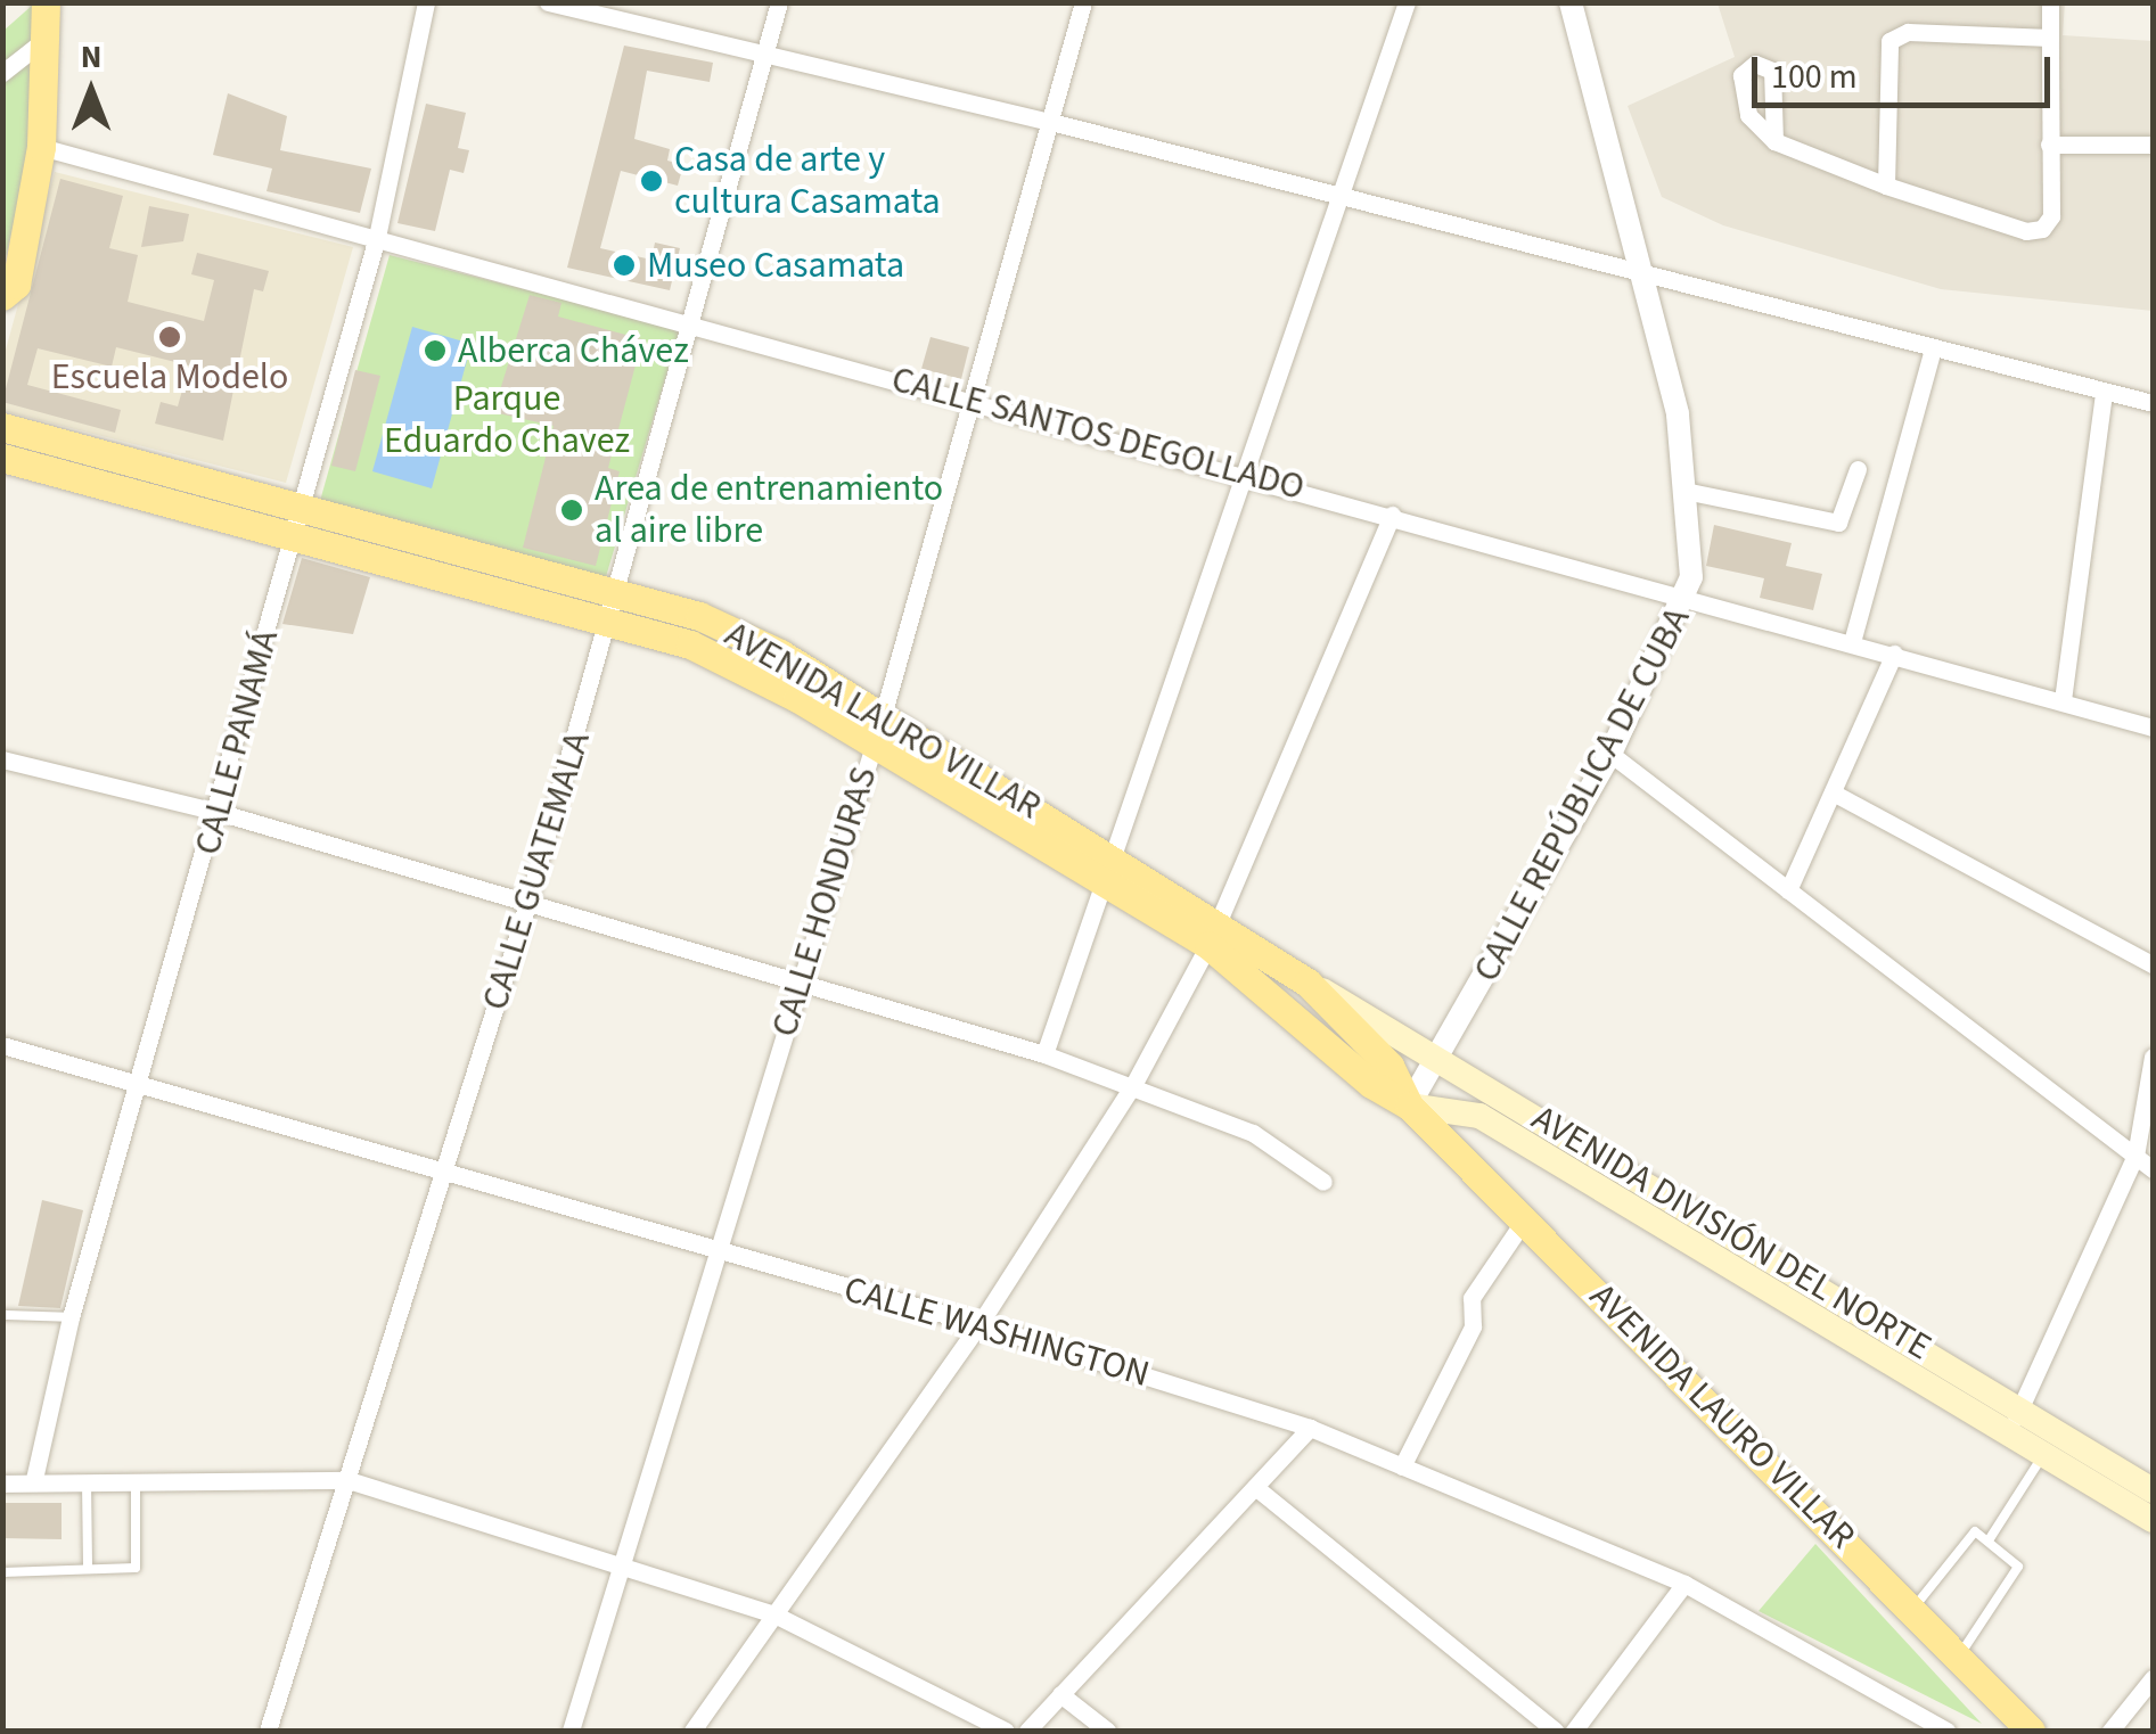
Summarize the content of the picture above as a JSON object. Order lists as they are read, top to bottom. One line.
{"streets":{"main road":["AVENIDA LAURO VILLAR","AVENIDA DIVISIÓN DEL NORTE"],"street":["CALLE SANTOS DEGOLLADO","CALLE PANAMÁ","CALLE REPÚBLICA DE CUBA","CALLE GUATEMALA","CALLE HONDURAS","CALLE WASHINGTON"]},"crossings":[["CALLE SANTOS DEGOLLADO","CALLE PANAMÁ"],["CALLE SANTOS DEGOLLADO","CALLE REPÚBLICA DE CUBA"],["CALLE SANTOS DEGOLLADO","CALLE GUATEMALA"],["CALLE SANTOS DEGOLLADO","CALLE HONDURAS"],["AVENIDA LAURO VILLAR","CALLE PANAMÁ"],["AVENIDA LAURO VILLAR","CALLE REPÚBLICA DE CUBA"],["AVENIDA LAURO VILLAR","CALLE GUATEMALA"],["AVENIDA LAURO VILLAR","CALLE HONDURAS"],["AVENIDA LAURO VILLAR","AVENIDA DIVISIÓN DEL NORTE"],["CALLE PANAMÁ","CALLE WASHINGTON"],["CALLE REPÚBLICA DE CUBA","AVENIDA DIVISIÓN DEL NORTE"],["CALLE GUATEMALA","CALLE WASHINGTON"],["CALLE HONDURAS","CALLE WASHINGTON"]],"parks":["Parque Eduardo Chavez"],"places":["Casa de arte y cultura Casamata","Museo Casamata","Escuela Modelo","Alberca Chávez","Area de entrenamiento al aire libre"],"scale_bar":"100 m","north":"top"}
